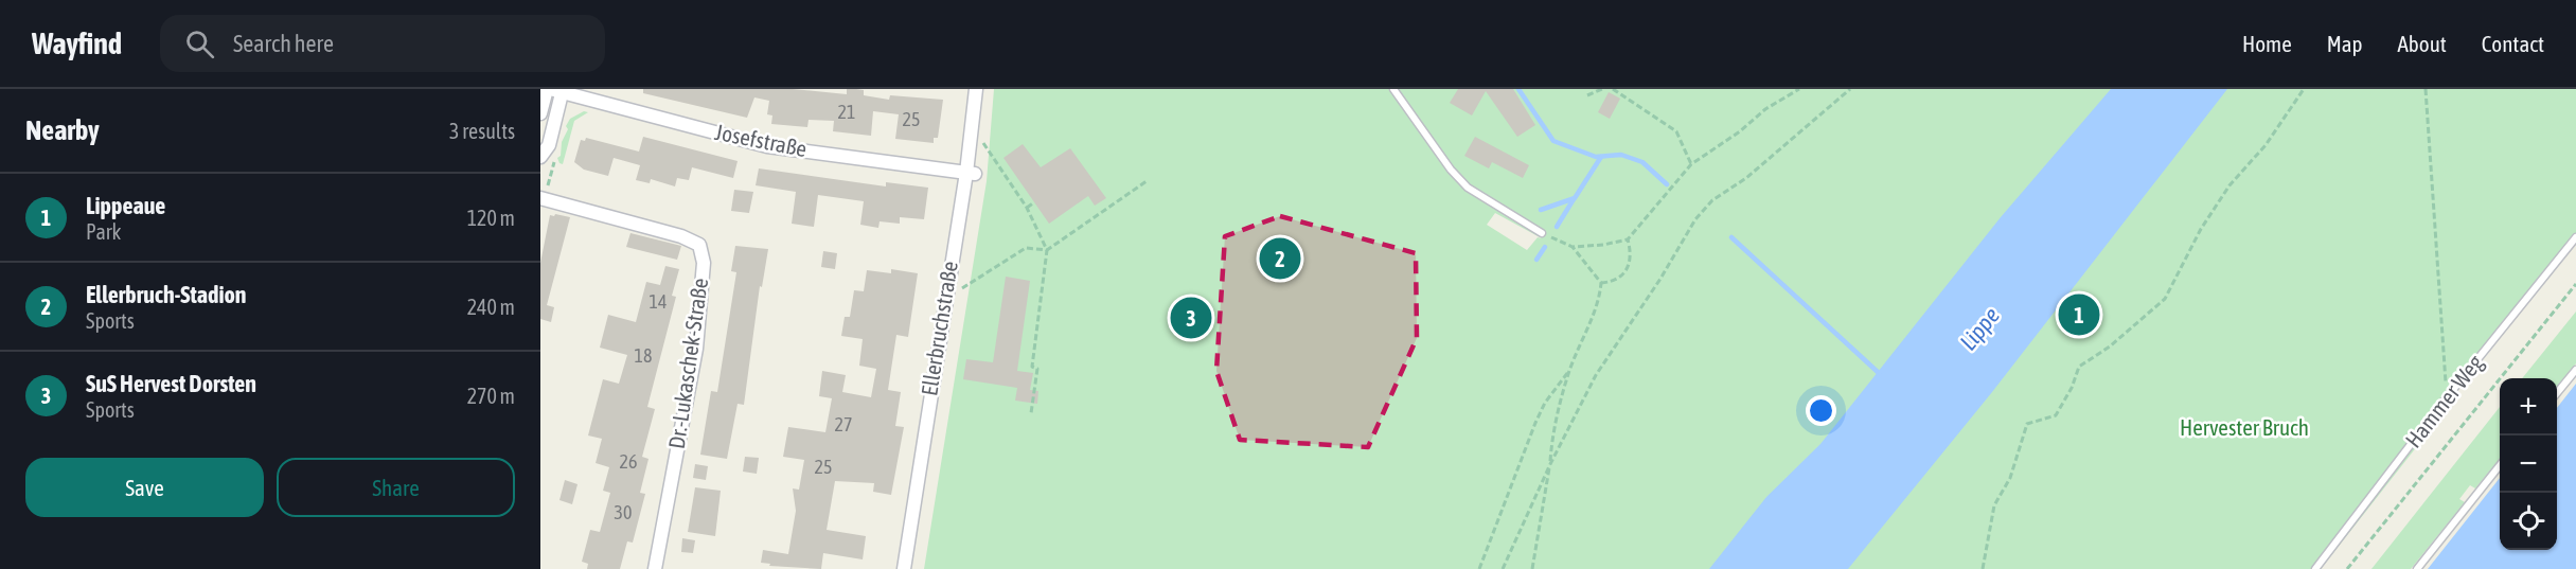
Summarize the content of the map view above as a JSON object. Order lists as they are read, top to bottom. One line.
{"streets":{"street":["Josefstraße","Ellerbruchstraße","Dr.-Lukaschek-Straße"],"lane":["Hammer Weg"]},"crossings":[["Josefstraße","Ellerbruchstraße"]],"water":["Lippe"],"parks":["Hervester Bruch"],"house_numbers":["21","25","14","18","27","26","25","30"],"page":{"header":"Wayfind","search":"Search here","nav":["Home","Map","About","Contact"],"heading":["Nearby","3 results"],"list":[{"mark":"1","name":"Lippeaue","note":"Park","value":"120 m"},{"mark":"2","name":"Ellerbruch-Stadion","note":"Sports","value":"240 m"},{"mark":"3","name":"SuS Hervest Dorsten","note":"Sports","value":"270 m"}],"pins":["2","1","3"],"map_buttons":["+","−"],"buttons":["Save","Share"]}}
